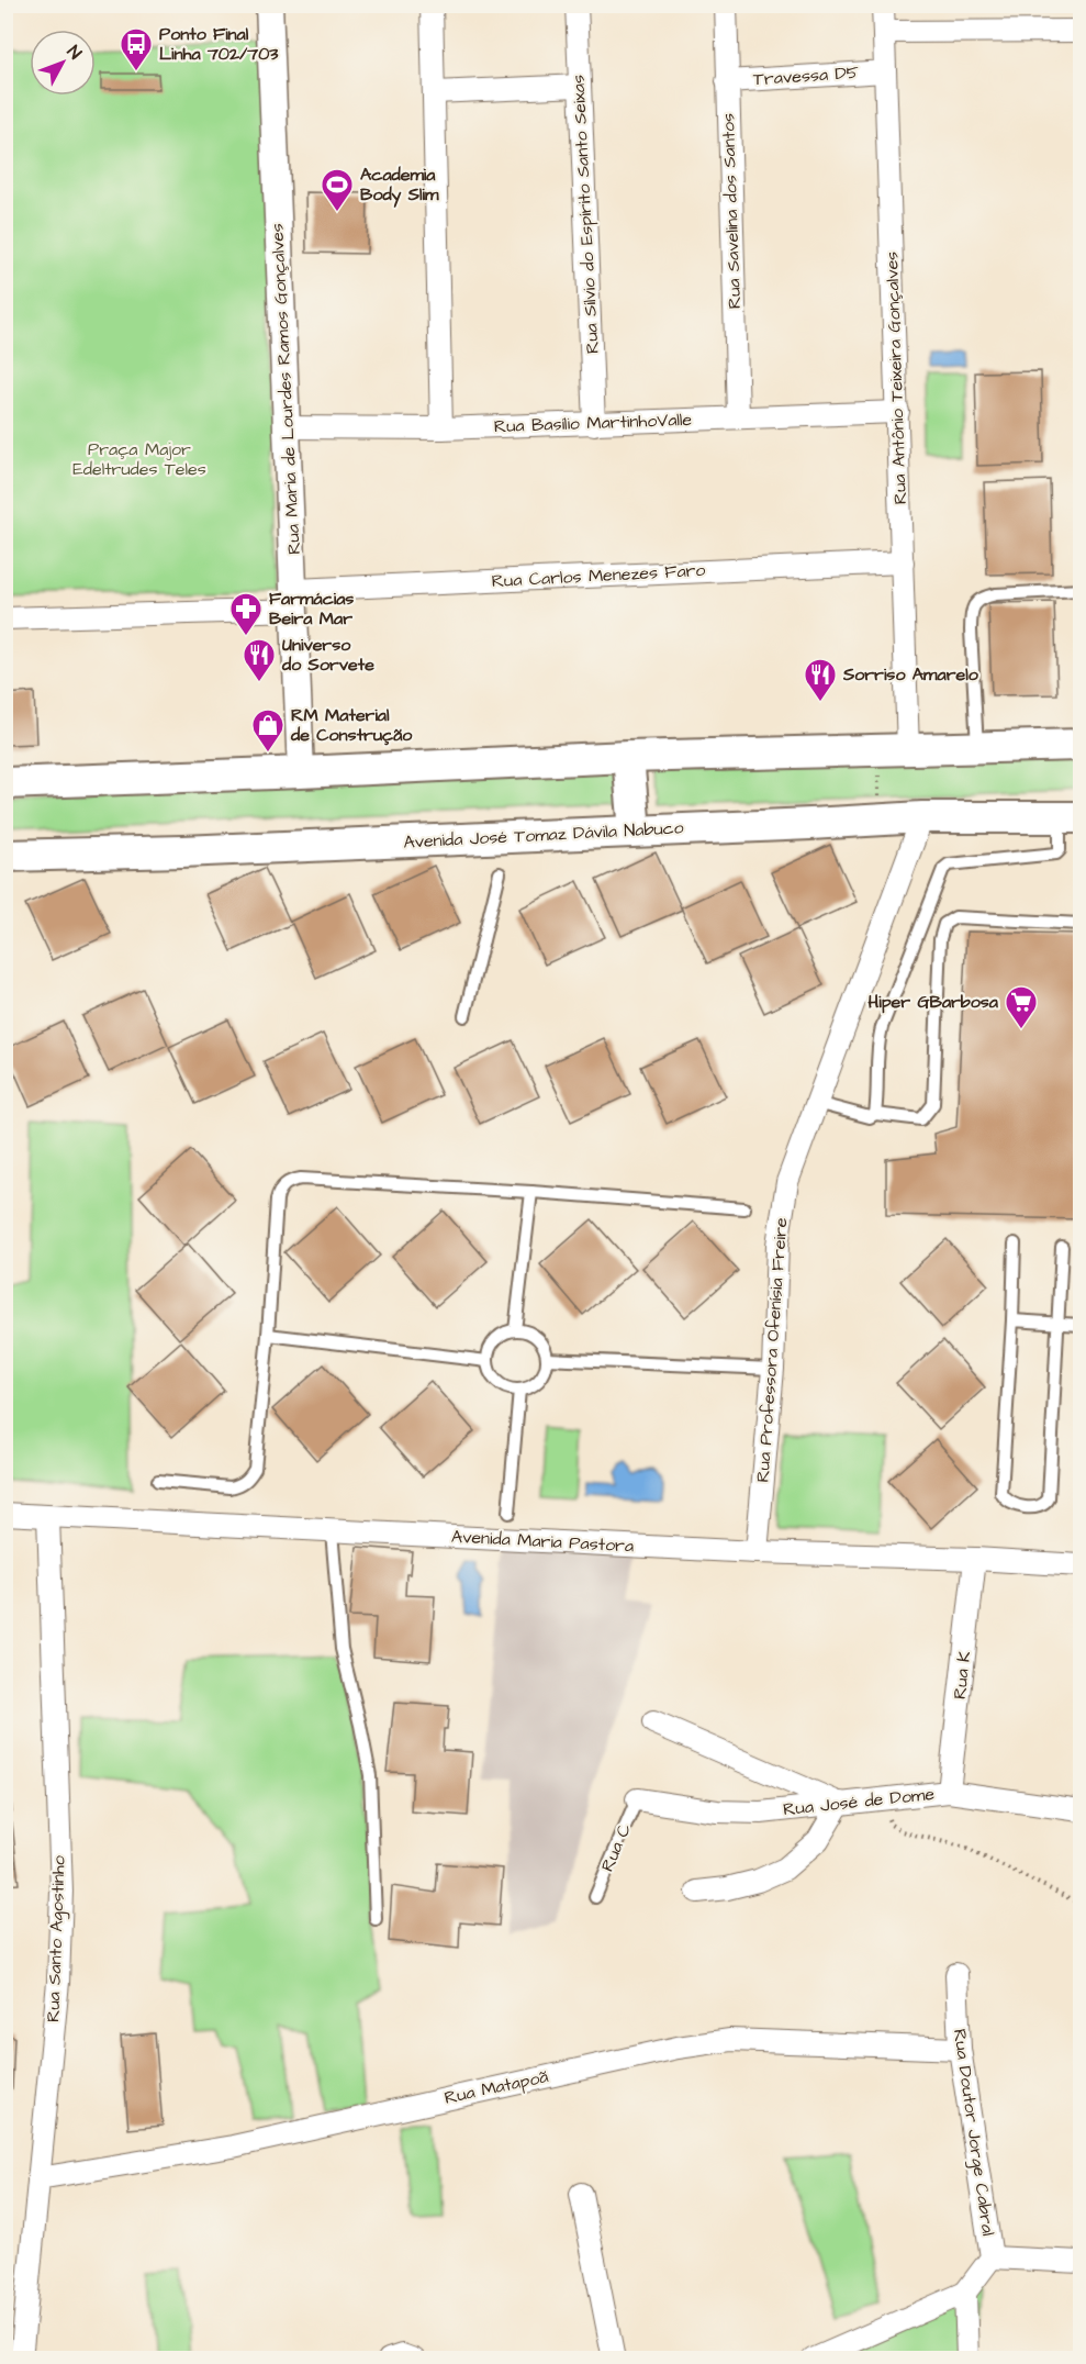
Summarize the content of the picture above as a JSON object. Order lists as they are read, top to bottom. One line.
{"streets":{"main road":["Avenida José Tomaz Dávila Nabuco"],"street":["Travessa D5","Rua Savelina dos Santos","Rua Sílvio do Espírito Santo Seixas","Rua Antônio Teixeira Gonçalves","Rua Maria de Lourdes Ramos Gonçalves","Rua Basílio MartinhoValle","Rua Carlos Menezes Faro","Rua Professora Ofenísia Freire","Avenida Maria Pastora","Rua K","Rua José de Dome","Rua Santo Agostinho","Rua Matapoã","Rua Doutor Jorge Cabral"],"lane":["Rua C"]},"crossings":[["Travessa D5","Rua Savelina dos Santos"],["Travessa D5","Rua Antônio Teixeira Gonçalves"],["Rua Savelina dos Santos","Rua Basílio MartinhoValle"],["Rua Sílvio do Espírito Santo Seixas","Rua Basílio MartinhoValle"],["Rua Antônio Teixeira Gonçalves","Rua Basílio MartinhoValle"],["Rua Antônio Teixeira Gonçalves","Rua Carlos Menezes Faro"],["Rua Maria de Lourdes Ramos Gonçalves","Rua Basílio MartinhoValle"],["Rua Maria de Lourdes Ramos Gonçalves","Rua Carlos Menezes Faro"],["Avenida José Tomaz Dávila Nabuco","Rua Professora Ofenísia Freire"],["Rua Professora Ofenísia Freire","Avenida Maria Pastora"],["Avenida Maria Pastora","Rua K"],["Avenida Maria Pastora","Rua Santo Agostinho"],["Rua K","Rua José de Dome"],["Rua José de Dome","Rua C"],["Rua Santo Agostinho","Rua Matapoã"],["Rua Matapoã","Rua Doutor Jorge Cabral"]],"parks":["Praça Major Edeltrudes Teles"],"places":{"bus stop":["Ponto Final Linha 702/703"],"sports":["Academia Body Slim"],"pharmacy":["Farmácias Beira Mar"],"restaurant":["Universo do Sorvete","Sorriso Amarelo"],"shop":["RM Material de Construção"],"supermarket":["Hiper GBarbosa"]},"north":"top right"}
